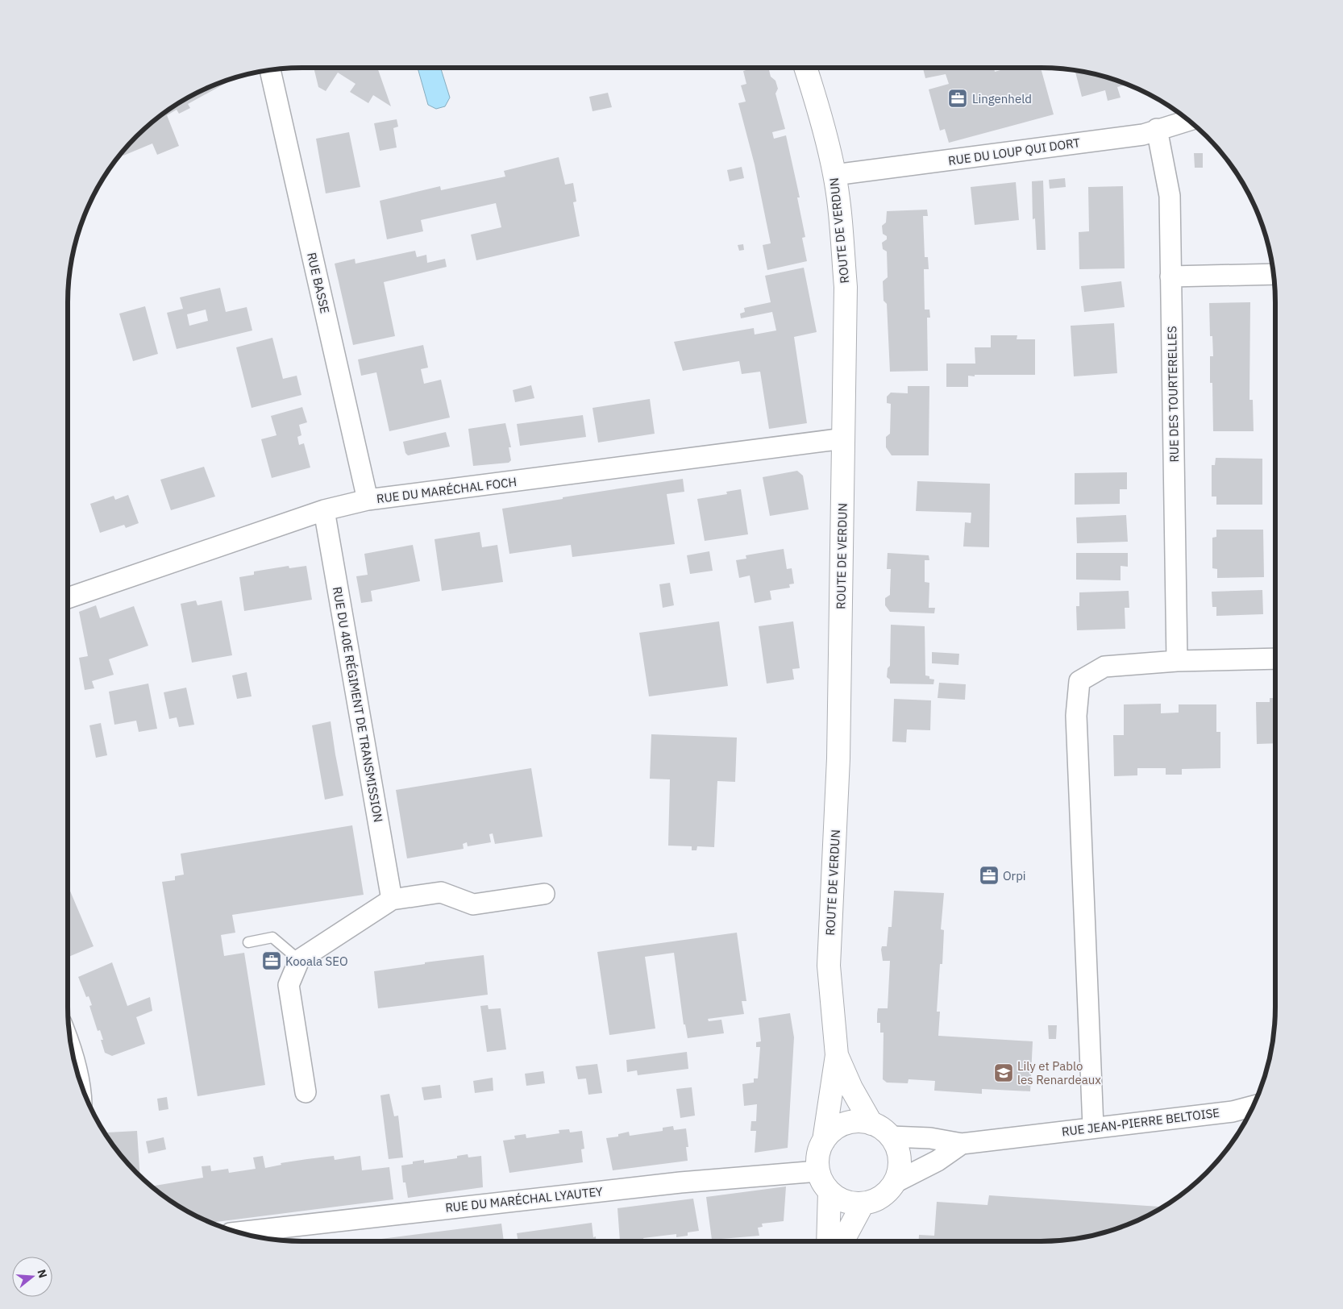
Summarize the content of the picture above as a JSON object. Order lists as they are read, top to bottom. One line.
{"streets":{"main road":["ROUTE DE VERDUN"],"street":["RUE DU LOUP QUI DORT","RUE BASSE","RUE DES TOURTERELLES","RUE DU MARÉCHAL FOCH","RUE DU 40E RÉGIMENT DE TRANSMISSION","RUE JEAN-PIERRE BELTOISE","RUE DU MARÉCHAL LYAUTEY"]},"crossings":[["RUE DU LOUP QUI DORT","ROUTE DE VERDUN"],["RUE DU LOUP QUI DORT","RUE DES TOURTERELLES"],["ROUTE DE VERDUN","RUE DU MARÉCHAL FOCH"],["ROUTE DE VERDUN","RUE DU MARÉCHAL LYAUTEY"],["RUE BASSE","RUE DU MARÉCHAL FOCH"],["RUE DU MARÉCHAL FOCH","RUE DU 40E RÉGIMENT DE TRANSMISSION"]],"places":{"office":["Lingenheld","Orpi","Kooala SEO"],"school or university":["Lily et Pablo les Renardeaux"]},"north":"right"}
